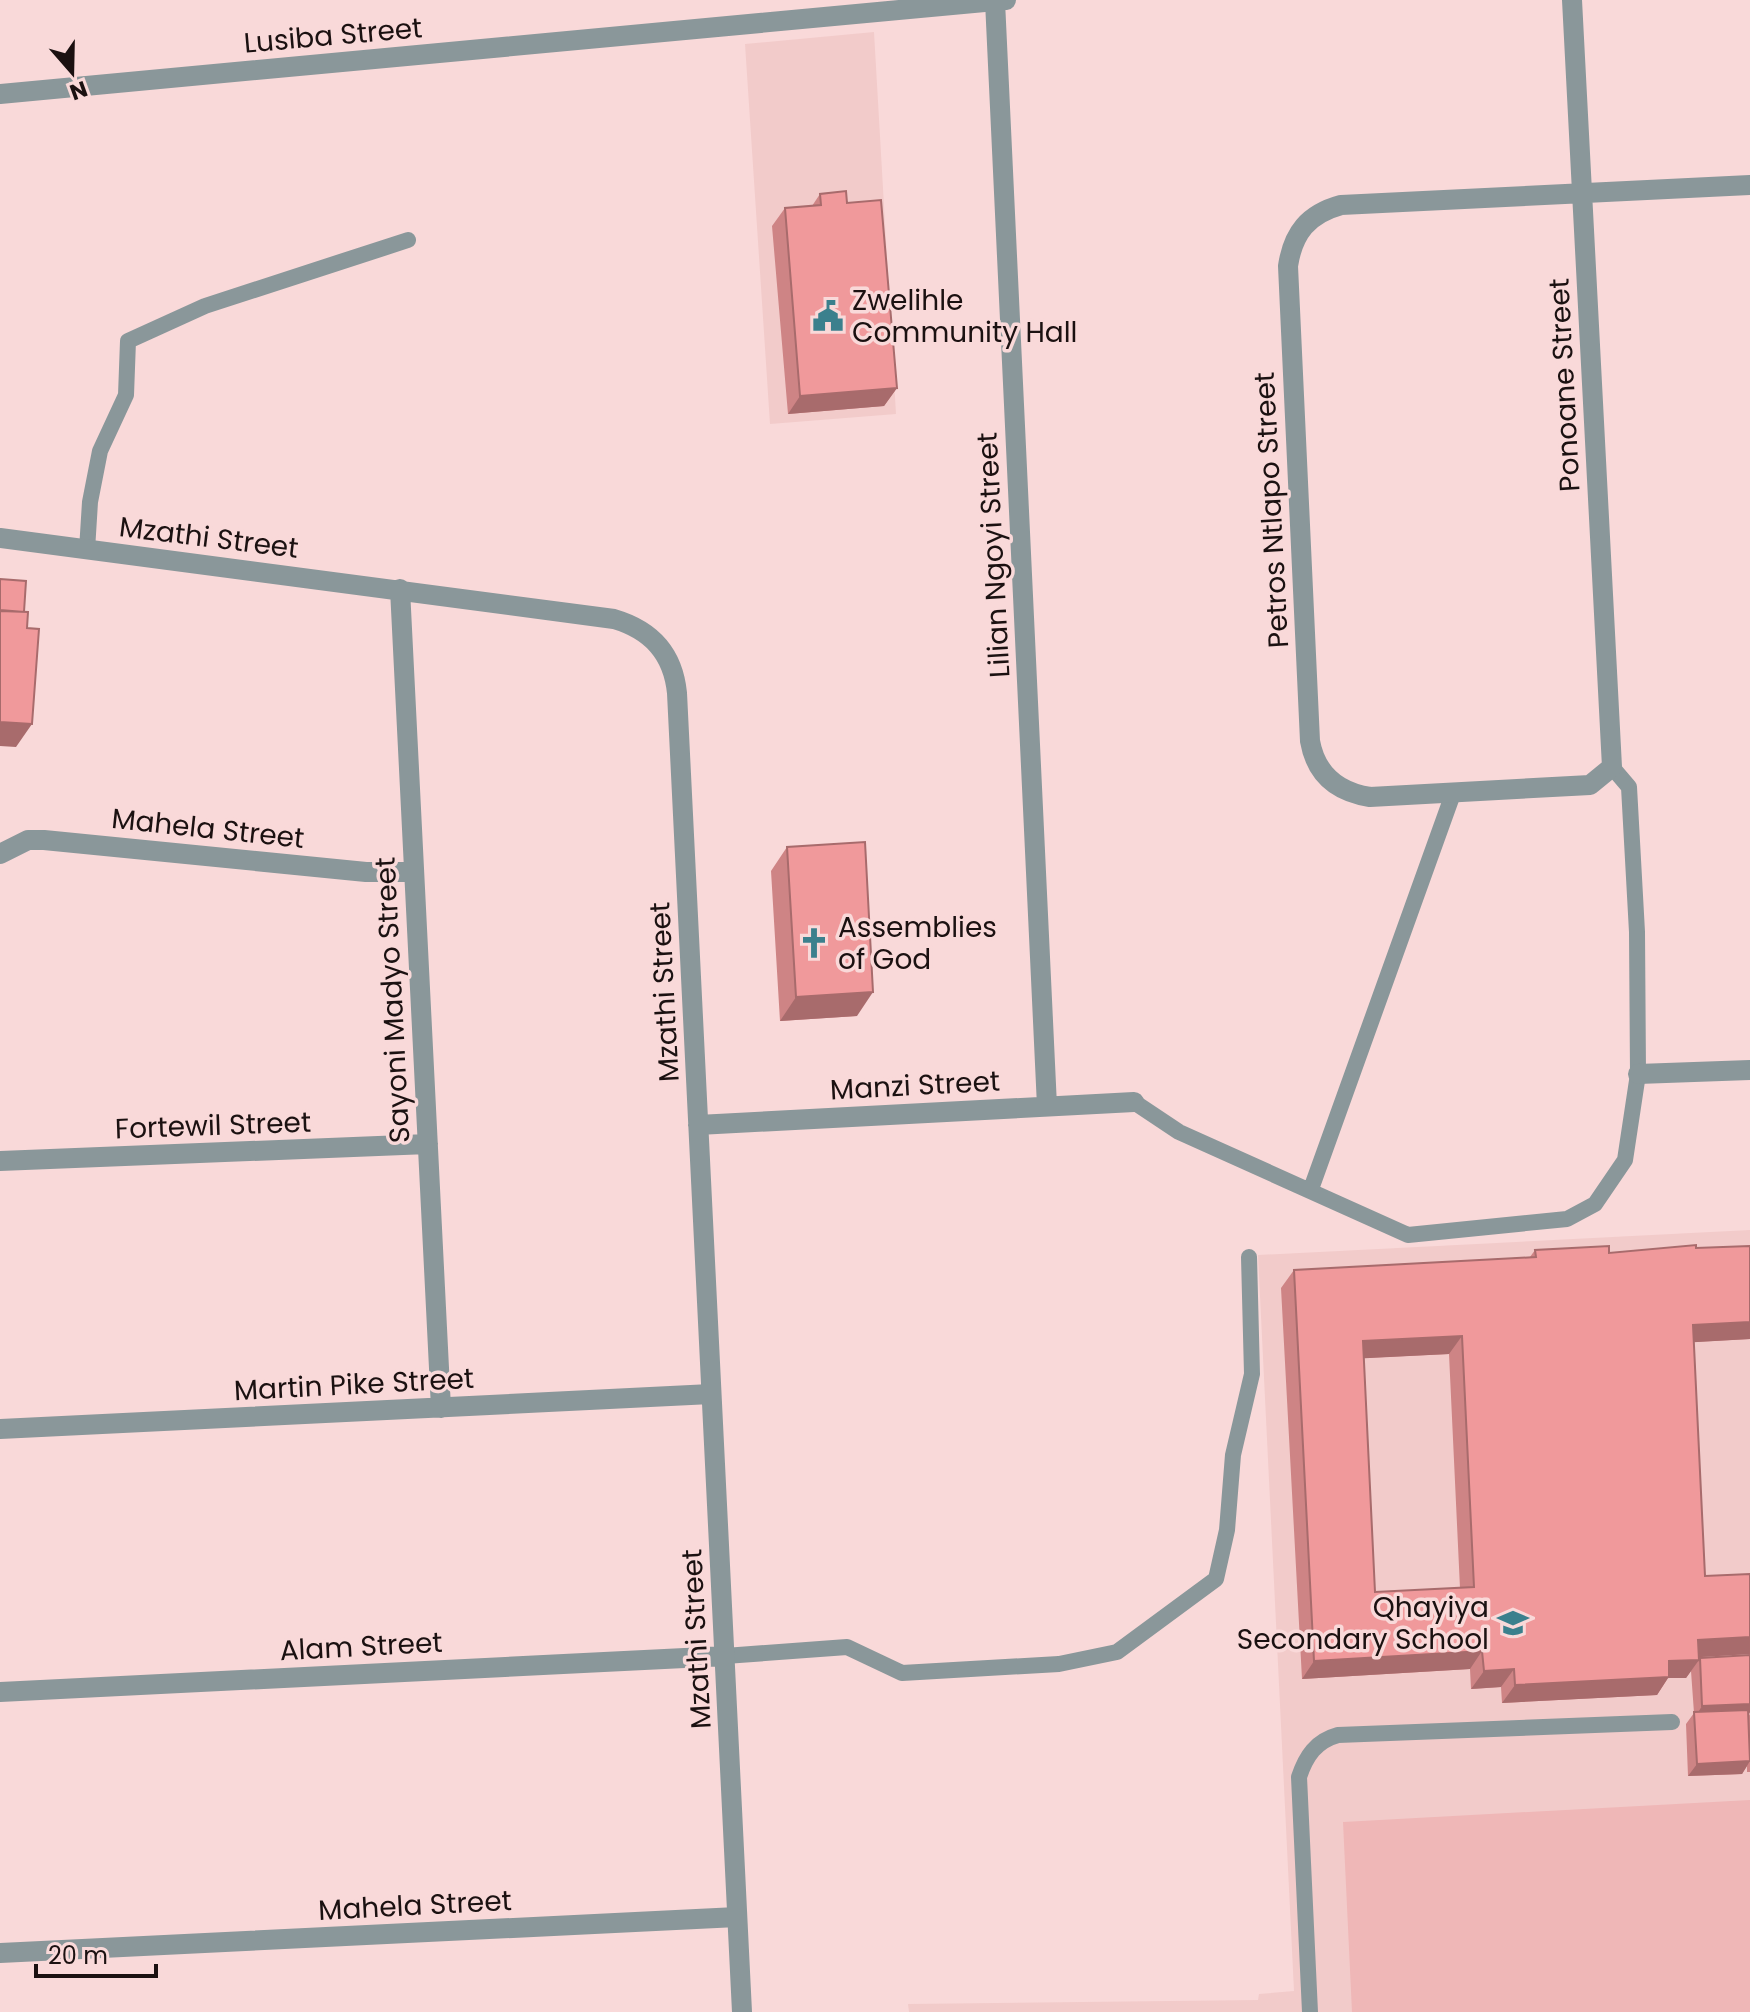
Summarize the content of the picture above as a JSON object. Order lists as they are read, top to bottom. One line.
{"streets":{"street":["Lusiba Street","Ponoane Street","Petros Ntlapo Street","Mzathi Street","Lilian Ngoyi Street","Mahela Street","Sayoni Madyo Street","Manzi Street","Fortewil Street","Martin Pike Street","Alam Street"]},"crossings":[["Lusiba Street","Lilian Ngoyi Street"],["Ponoane Street","Petros Ntlapo Street"],["Mzathi Street","Mahela Street"],["Mzathi Street","Sayoni Madyo Street"],["Mzathi Street","Manzi Street"],["Mzathi Street","Martin Pike Street"],["Mzathi Street","Alam Street"],["Lilian Ngoyi Street","Manzi Street"],["Mahela Street","Sayoni Madyo Street"],["Sayoni Madyo Street","Fortewil Street"],["Sayoni Madyo Street","Martin Pike Street"]],"places":{"public building":["Zwelihle Community Hall"],"church":["Assemblies of God"],"school or university":["Qhayiya Secondary School"]},"scale_bar":"20 m","north":"bottom"}
